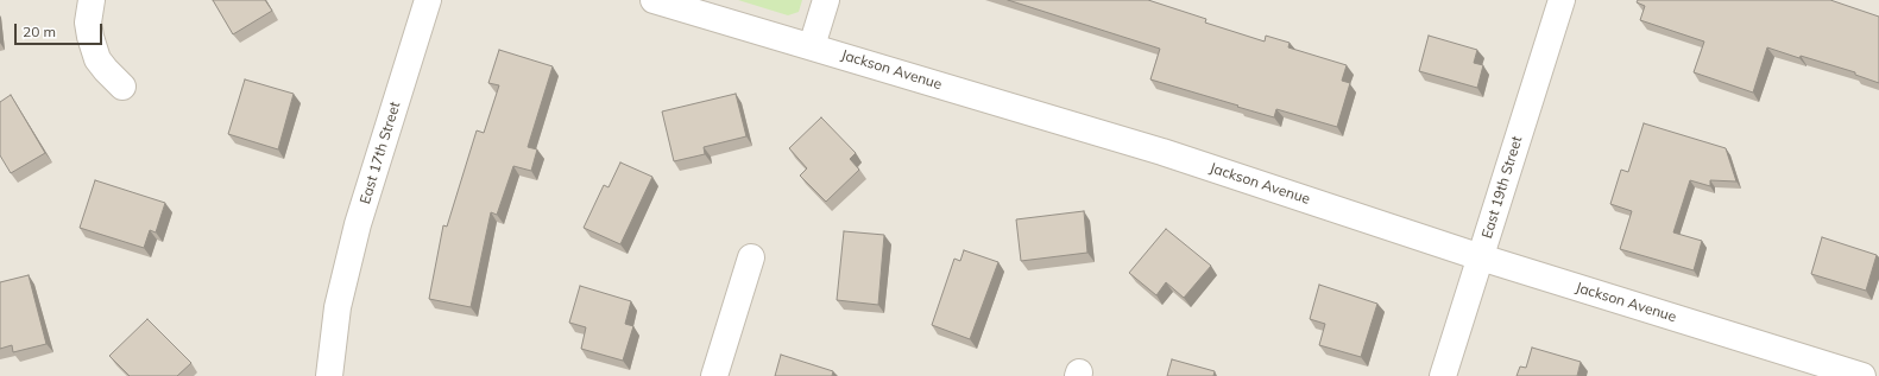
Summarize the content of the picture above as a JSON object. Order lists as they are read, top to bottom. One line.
{"streets":{"street":["Jackson Avenue","East 17th Street","East 19th Street"]},"crossings":[["Jackson Avenue","East 19th Street"]],"scale_bar":"20 m"}
